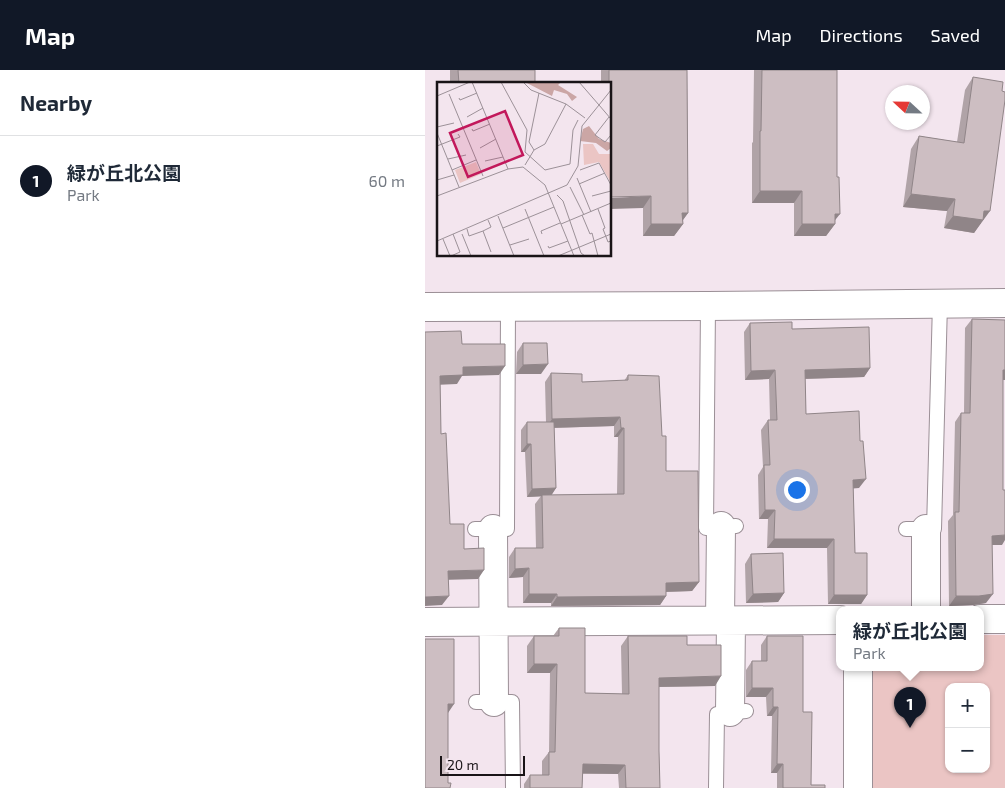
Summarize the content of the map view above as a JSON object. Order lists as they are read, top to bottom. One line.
{"scale_bar":"20 m","north":"left","page":{"header":"Map","nav":["Map","Directions","Saved"],"heading":"Nearby","list":[{"mark":"1","name":"緑が丘北公園","note":"Park","value":"60 m"}],"popup":["緑が丘北公園","Park"],"map_buttons":["+","−"],"pins":"1","scale":"20 m"}}
